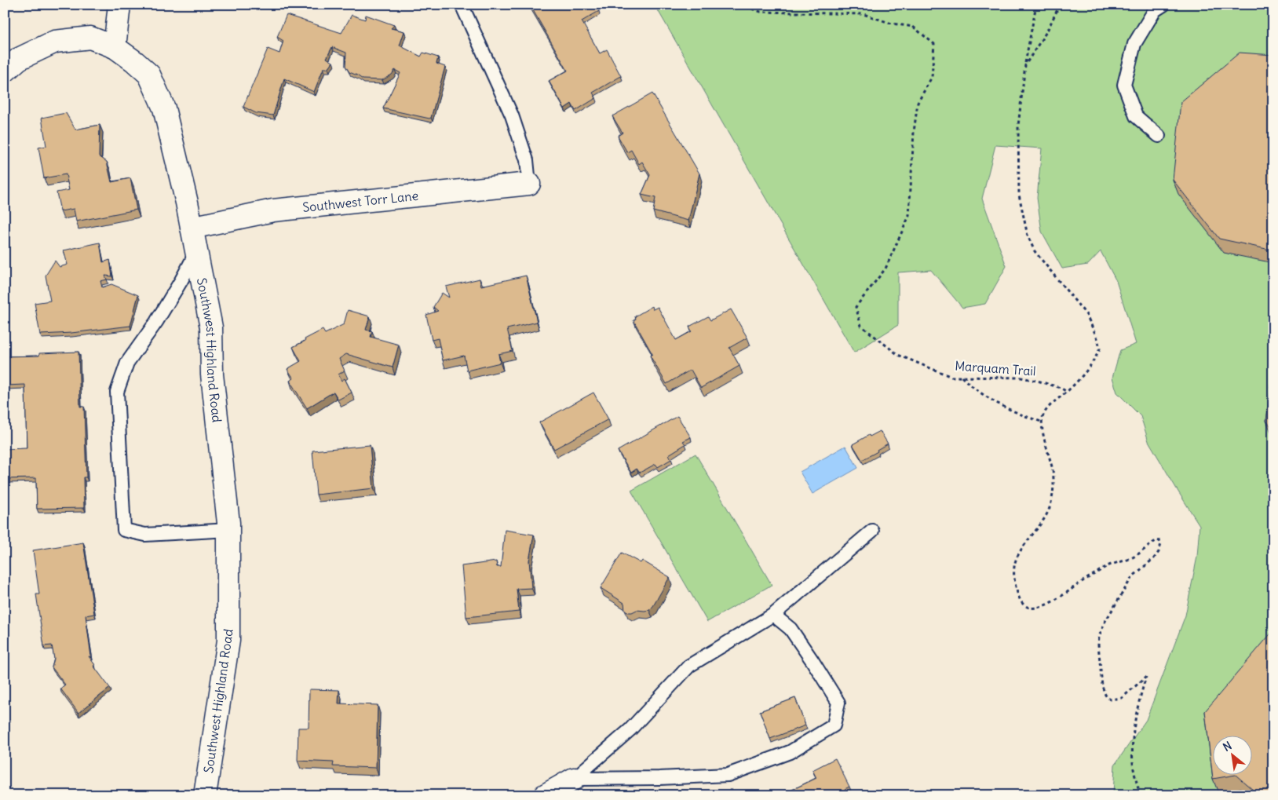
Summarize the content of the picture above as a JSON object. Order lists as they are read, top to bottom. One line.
{"streets":{"street":["Southwest Torr Lane","Southwest Highland Road"],"path":["Marquam Trail"]},"crossings":[["Southwest Torr Lane","Southwest Highland Road"]],"north":"top left"}
